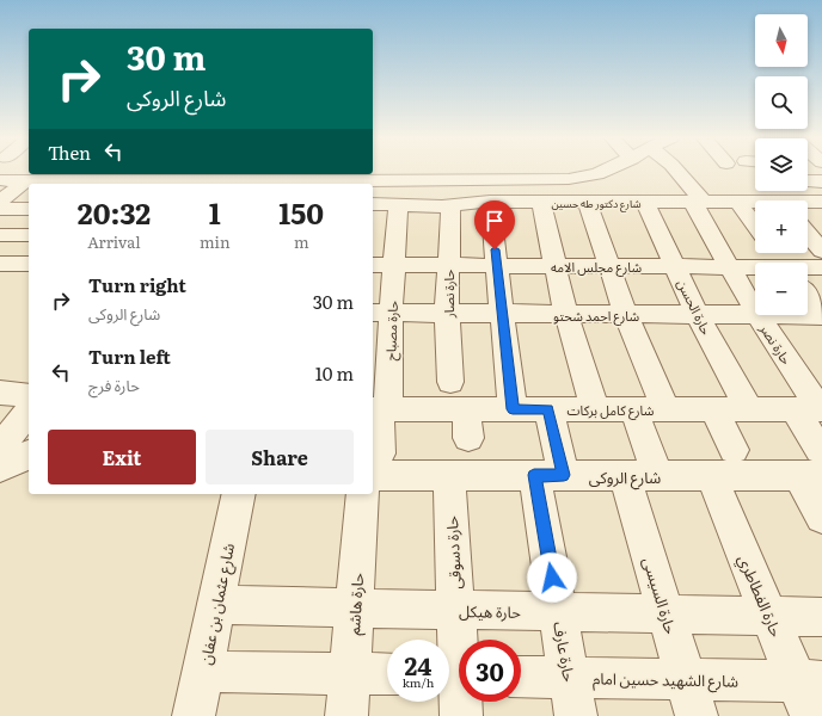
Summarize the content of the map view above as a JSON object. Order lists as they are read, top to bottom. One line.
{"streets":{"street":["شارع دكتور طه حسين","شارع مجلس الامه","حارة نصار","حارة الحسن","شارع احمد شحتو","حارة مصباح","حارة نصر","شارع كامل بركات","شارع الروكى","حارة دسوقى","حارة السيسى","حارة الفطاطري","شارع عثمان بن عفان","حارة هاشم","حارة هيكل","حارة عارف","شارع الشهيد حسين امام"]},"crossings":[["شارع دكتور طه حسين","حارة نصار"],["شارع دكتور طه حسين","حارة الحسن"],["شارع دكتور طه حسين","حارة مصباح"],["شارع دكتور طه حسين","حارة نصر"],["شارع مجلس الامه","حارة نصار"],["شارع مجلس الامه","حارة الحسن"],["شارع مجلس الامه","حارة مصباح"],["شارع مجلس الامه","حارة نصر"],["حارة نصار","شارع احمد شحتو"],["حارة الحسن","شارع احمد شحتو"],["حارة الحسن","شارع كامل بركات"],["شارع احمد شحتو","حارة مصباح"],["حارة مصباح","شارع كامل بركات"],["حارة مصباح","شارع الروكى"],["حارة نصر","شارع كامل بركات"],["حارة نصر","شارع الروكى"],["شارع كامل بركات","حارة السيسى"],["شارع كامل بركات","حارة عارف"],["شارع الروكى","حارة دسوقى"],["شارع الروكى","حارة السيسى"],["شارع الروكى","حارة الفطاطري"],["شارع الروكى","حارة عارف"],["حارة دسوقى","حارة هيكل"],["حارة السيسى","حارة هيكل"],["حارة السيسى","شارع الشهيد حسين امام"],["حارة الفطاطري","حارة هيكل"],["حارة الفطاطري","شارع الشهيد حسين امام"],["شارع عثمان بن عفان","حارة هيكل"],["حارة هاشم","حارة هيكل"],["حارة هيكل","حارة عارف"],["حارة عارف","شارع الشهيد حسين امام"]],"north":"bottom","page":{"map_buttons":["+","−"],"turn":["30 m","شارع الروكى"],"then":"Then","eta":["20:32","Arrival","1","min","150","m"],"list":[{"name":"Turn right","note":"شارع الروكى","value":"30 m"},{"name":"Turn left","note":"حارة فرج","value":"10 m"}],"buttons":["Exit","Share"],"speed":"24 km/h","limit":"30"}}
